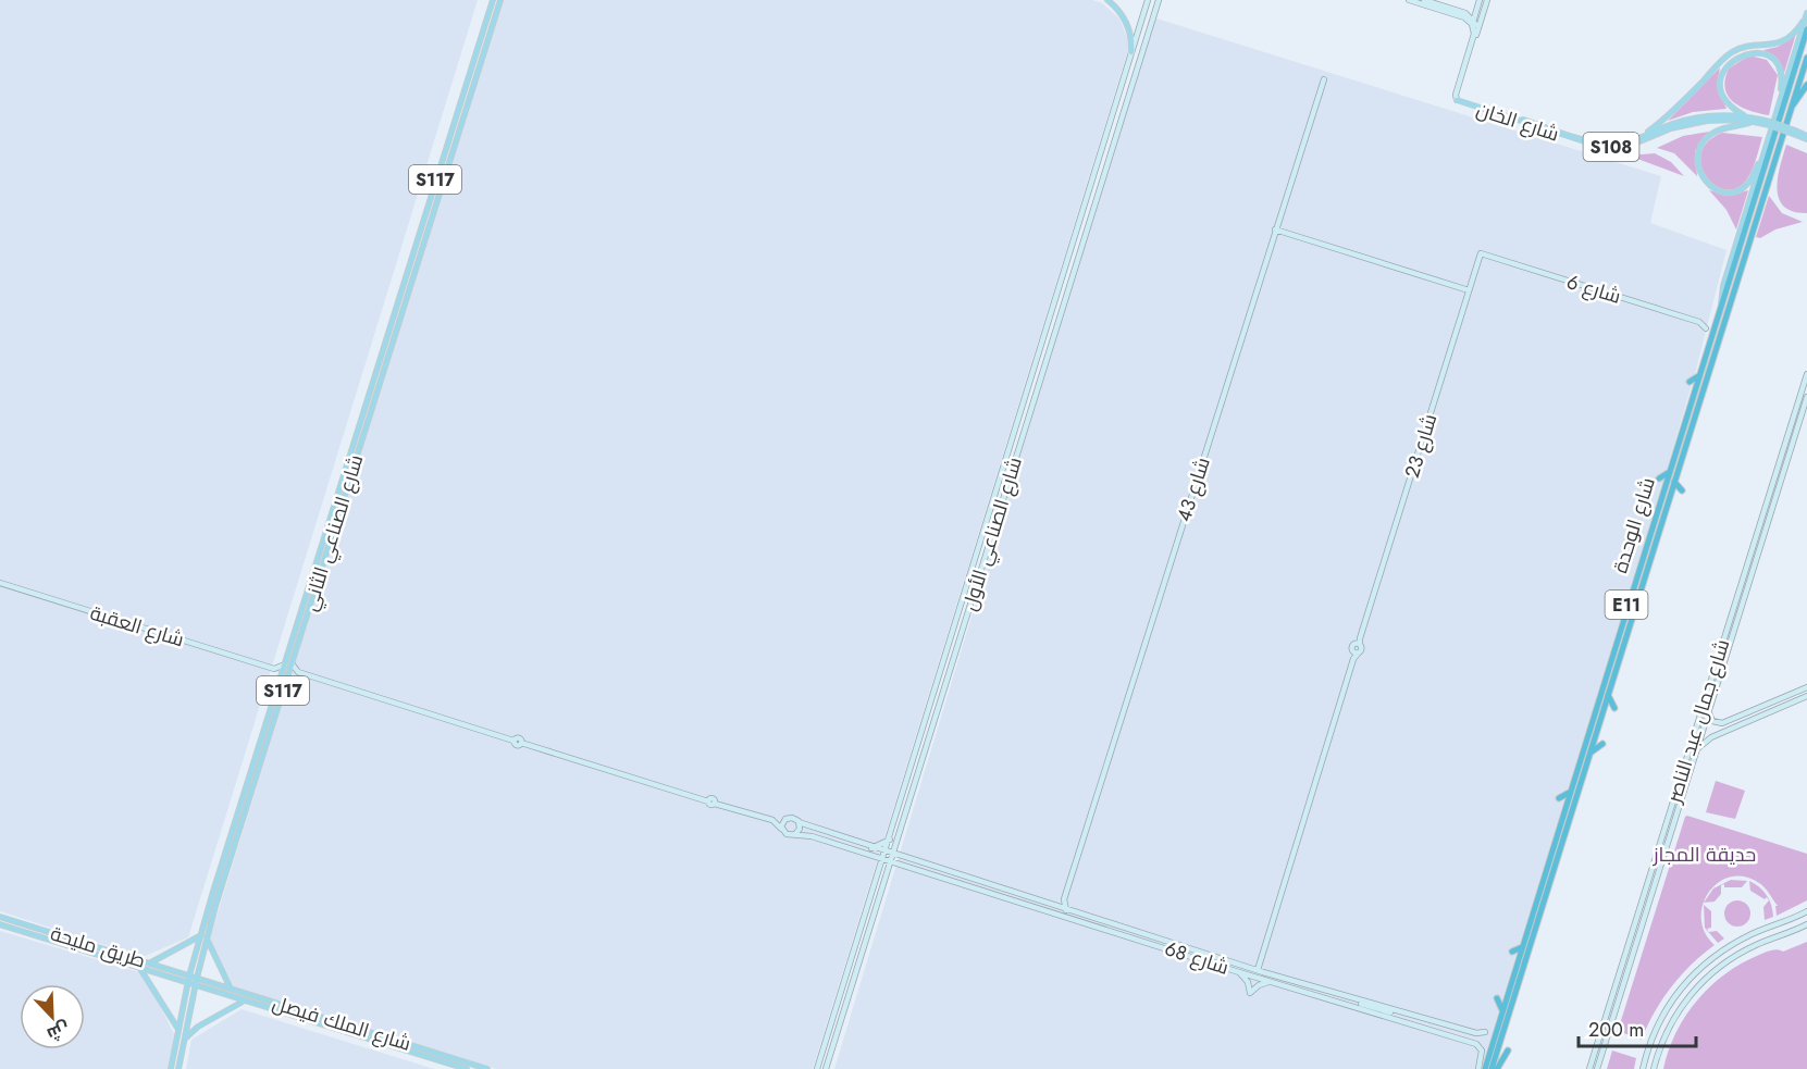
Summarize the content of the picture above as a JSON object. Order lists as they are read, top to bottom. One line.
{"streets":{"highway":["شارع الوحدة","E11"],"main road":["شارع الخان","S108","S117","شارع الصناعي الثاني","طريق مليحة","شارع الملك فيصل"],"street":["شارع 6","شارع 23","شارع 43","شارع الصناعي الأول","شارع العقبة","شارع جمال عبد الناصر","شارع 68"]},"crossings":[["شارع 6","شارع 23"],["شارع 43","شارع 68"],["شارع الوحدة","E11"],["شارع الصناعي الثاني","طريق مليحة"],["شارع الصناعي الثاني","شارع الملك فيصل"],["شارع الصناعي الأول","شارع 68"],["طريق مليحة","شارع الملك فيصل"]],"parks":["حديقة المجاز"],"scale_bar":"200 m","north":"bottom right"}
